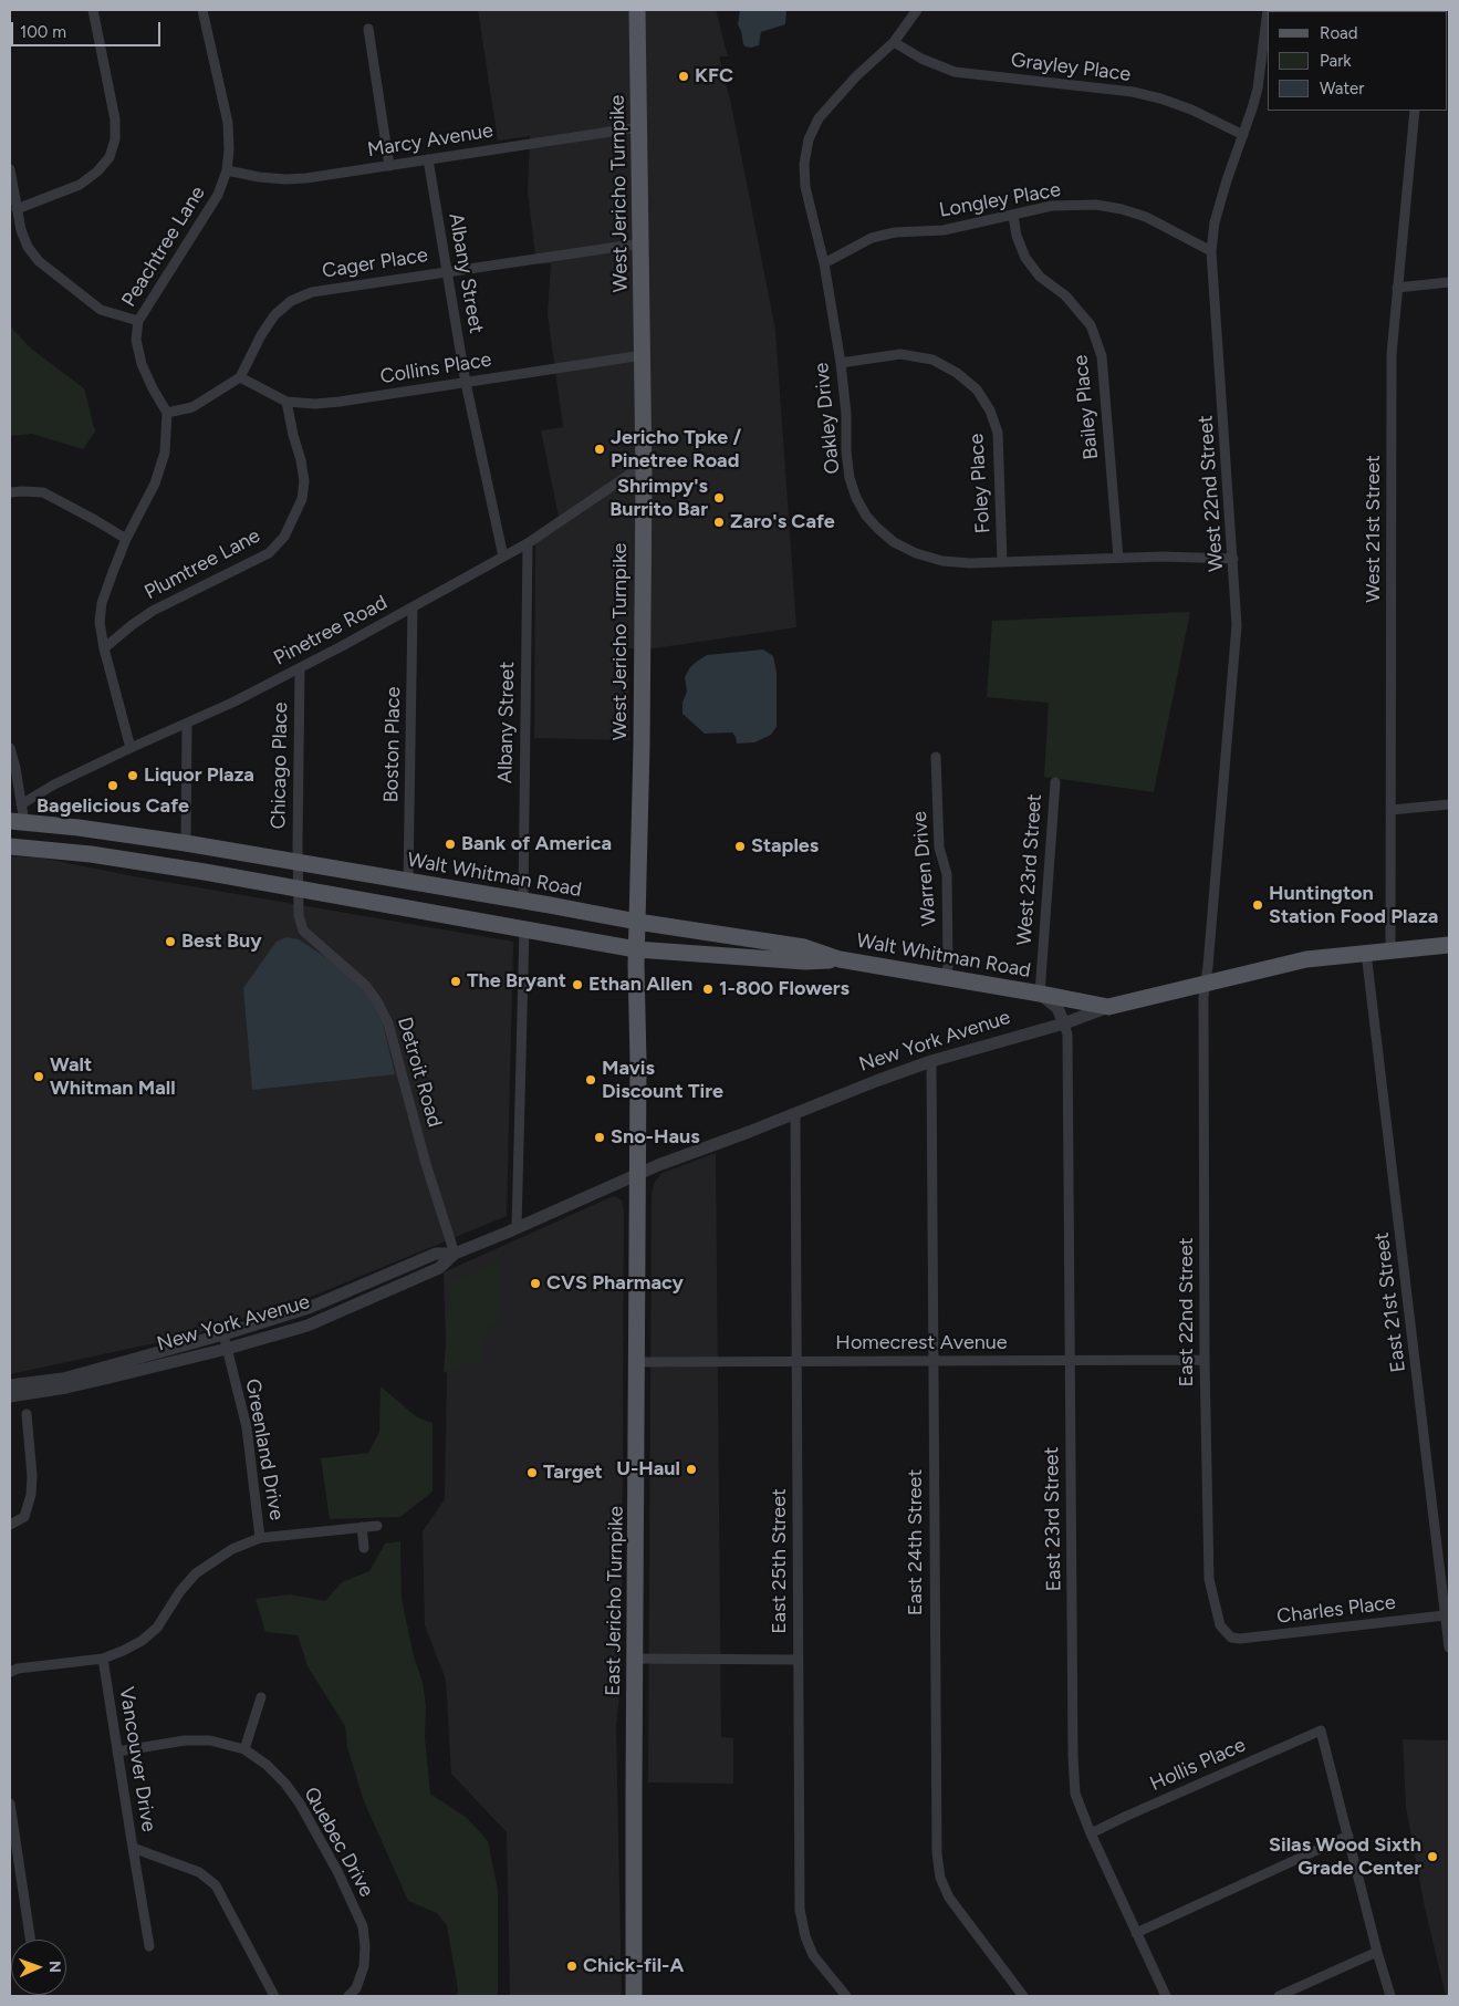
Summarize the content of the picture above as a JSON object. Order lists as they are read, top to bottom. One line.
{"streets":{"main road":["West Jericho Turnpike","Walt Whitman Road","New York Avenue","East Jericho Turnpike"],"street":["Grayley Place","Marcy Avenue","Longley Place","Peachtree Lane","Cager Place","Albany Street","Collins Place","Bailey Place","Oakley Drive","Foley Place","West 22nd Street","West 21st Street","Plumtree Lane","Pinetree Road","Boston Place","Chicago Place","Warren Drive","West 23rd Street","Detroit Road","East 21st Street","East 22nd Street","Homecrest Avenue","Greenland Drive","East 23rd Street","East 24th Street","East 25th Street","Charles Place","Vancouver Drive","Hollis Place","Quebec Drive"]},"crossings":[["Grayley Place","Oakley Drive"],["Grayley Place","West 22nd Street"],["Marcy Avenue","West Jericho Turnpike"],["Marcy Avenue","Peachtree Lane"],["Marcy Avenue","Albany Street"],["West Jericho Turnpike","Cager Place"],["West Jericho Turnpike","Collins Place"],["West Jericho Turnpike","Pinetree Road"],["West Jericho Turnpike","Walt Whitman Road"],["West Jericho Turnpike","New York Avenue"],["West Jericho Turnpike","East Jericho Turnpike"],["Longley Place","Bailey Place"],["Longley Place","Oakley Drive"],["Longley Place","West 22nd Street"],["Peachtree Lane","Cager Place"],["Cager Place","Albany Street"],["Cager Place","Collins Place"],["Albany Street","Collins Place"],["Albany Street","Pinetree Road"],["Albany Street","Walt Whitman Road"],["Collins Place","Plumtree Lane"],["Bailey Place","Oakley Drive"],["Oakley Drive","Foley Place"],["Oakley Drive","West 22nd Street"],["West 22nd Street","New York Avenue"],["West 22nd Street","East 22nd Street"],["West 21st Street","New York Avenue"],["Pinetree Road","Boston Place"],["Pinetree Road","Chicago Place"],["Boston Place","Walt Whitman Road"],["Chicago Place","Walt Whitman Road"],["Chicago Place","Detroit Road"],["Warren Drive","Walt Whitman Road"],["West 23rd Street","Walt Whitman Road"],["Walt Whitman Road","New York Avenue"],["Walt Whitman Road","Detroit Road"],["New York Avenue","Detroit Road"],["New York Avenue","East 21st Street"],["New York Avenue","East 22nd Street"],["New York Avenue","Greenland Drive"],["New York Avenue","East 23rd Street"],["New York Avenue","East 24th Street"],["New York Avenue","East 25th Street"],["New York Avenue","East Jericho Turnpike"],["East 21st Street","Charles Place"],["East 22nd Street","Homecrest Avenue"],["East 22nd Street","Charles Place"],["Homecrest Avenue","East 23rd Street"],["Homecrest Avenue","East 24th Street"],["Homecrest Avenue","East 25th Street"],["Homecrest Avenue","East Jericho Turnpike"],["East 23rd Street","Hollis Place"],["Vancouver Drive","Quebec Drive"]],"places":["KFC","Jericho Tpke / Pinetree Road","Shrimpy's Burrito Bar","Zaro's Cafe","Liquor Plaza","Bagelicious Cafe","Bank of America","Staples","Huntington Station Food Plaza","Best Buy","The Bryant","Ethan Allen","1-800 Flowers","Walt Whitman Mall","Mavis Discount Tire","Sno-Haus","CVS Pharmacy","U-Haul","Target","Silas Wood Sixth Grade Center","Chick-fil-A"],"legend":["Road","Park","Water"],"scale_bar":"100 m","north":"right"}
